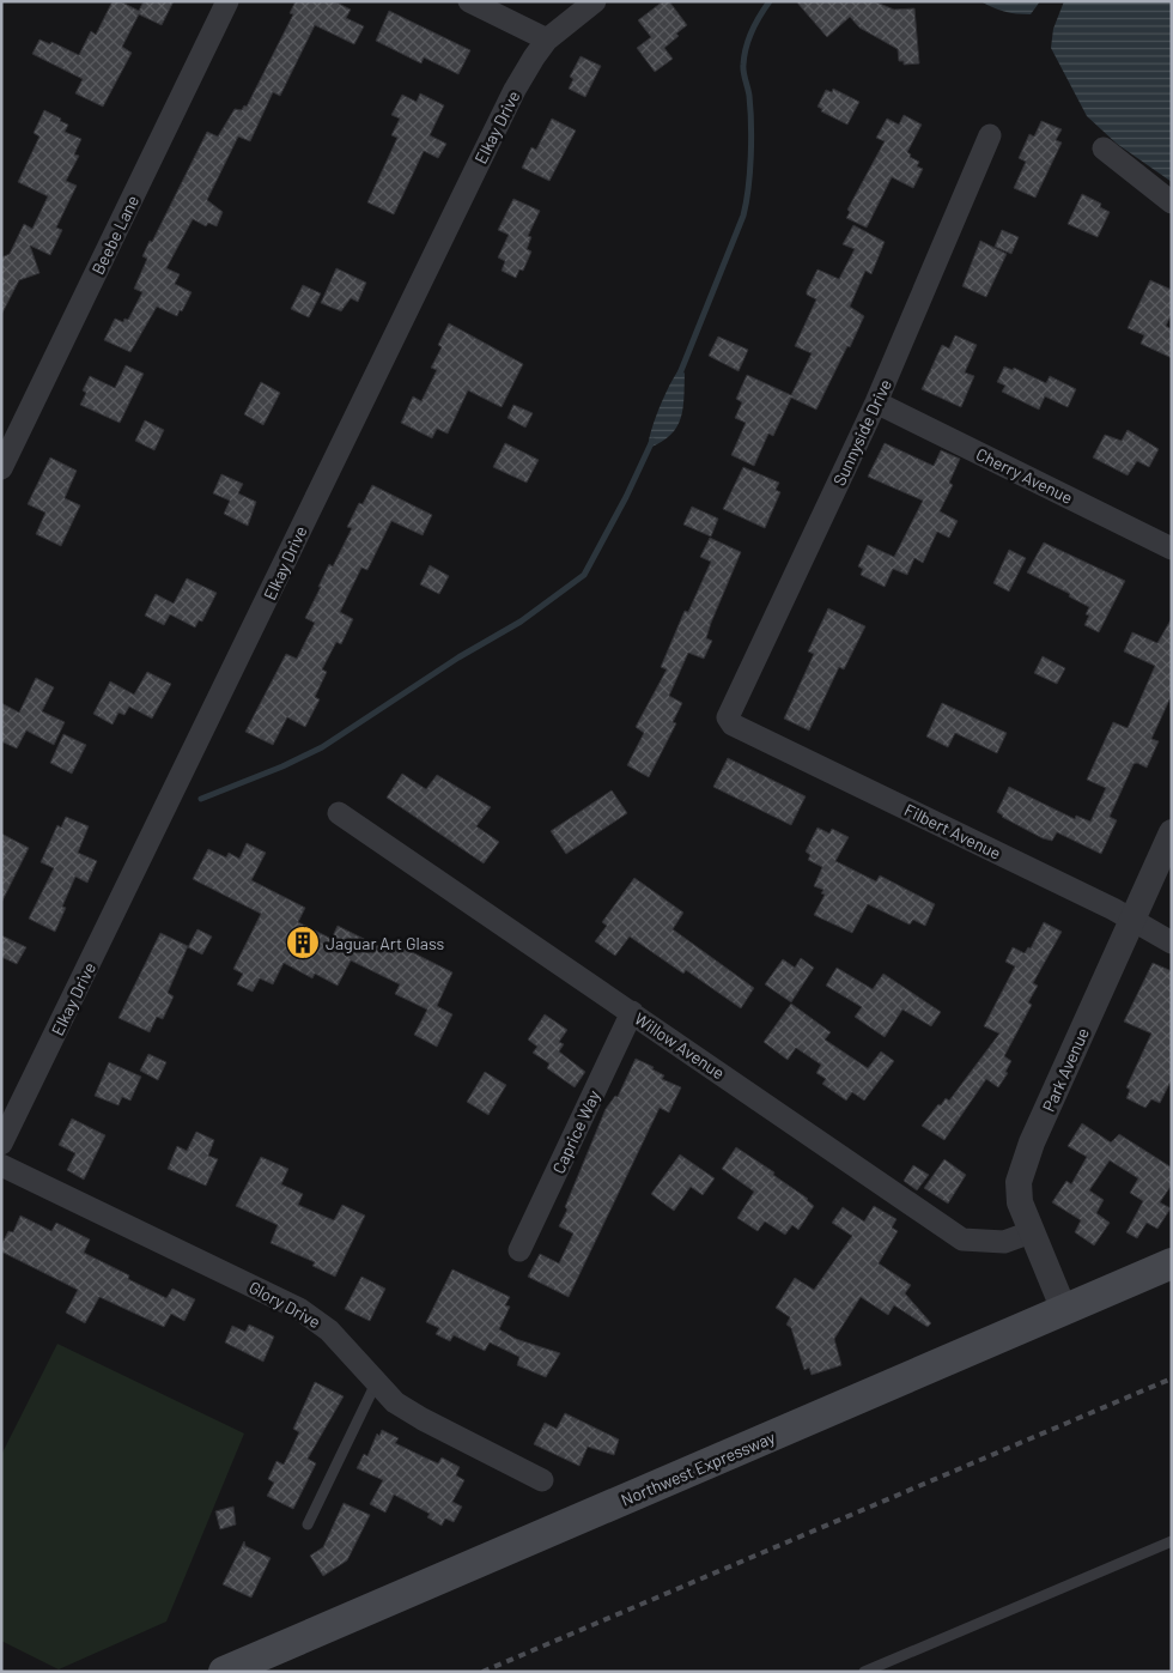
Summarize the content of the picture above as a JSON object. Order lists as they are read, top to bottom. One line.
{"streets":{"main road":["Northwest Expressway"],"street":["Elkay Drive","Beebe Lane","Sunnyside Drive","Cherry Avenue","Filbert Avenue","Willow Avenue","Park Avenue","Caprice Way","Glory Drive"]},"crossings":[["Sunnyside Drive","Cherry Avenue"],["Sunnyside Drive","Filbert Avenue"],["Filbert Avenue","Park Avenue"],["Willow Avenue","Park Avenue"],["Willow Avenue","Caprice Way"],["Park Avenue","Northwest Expressway"]],"places":{"building":["Jaguar Art Glass"]}}
